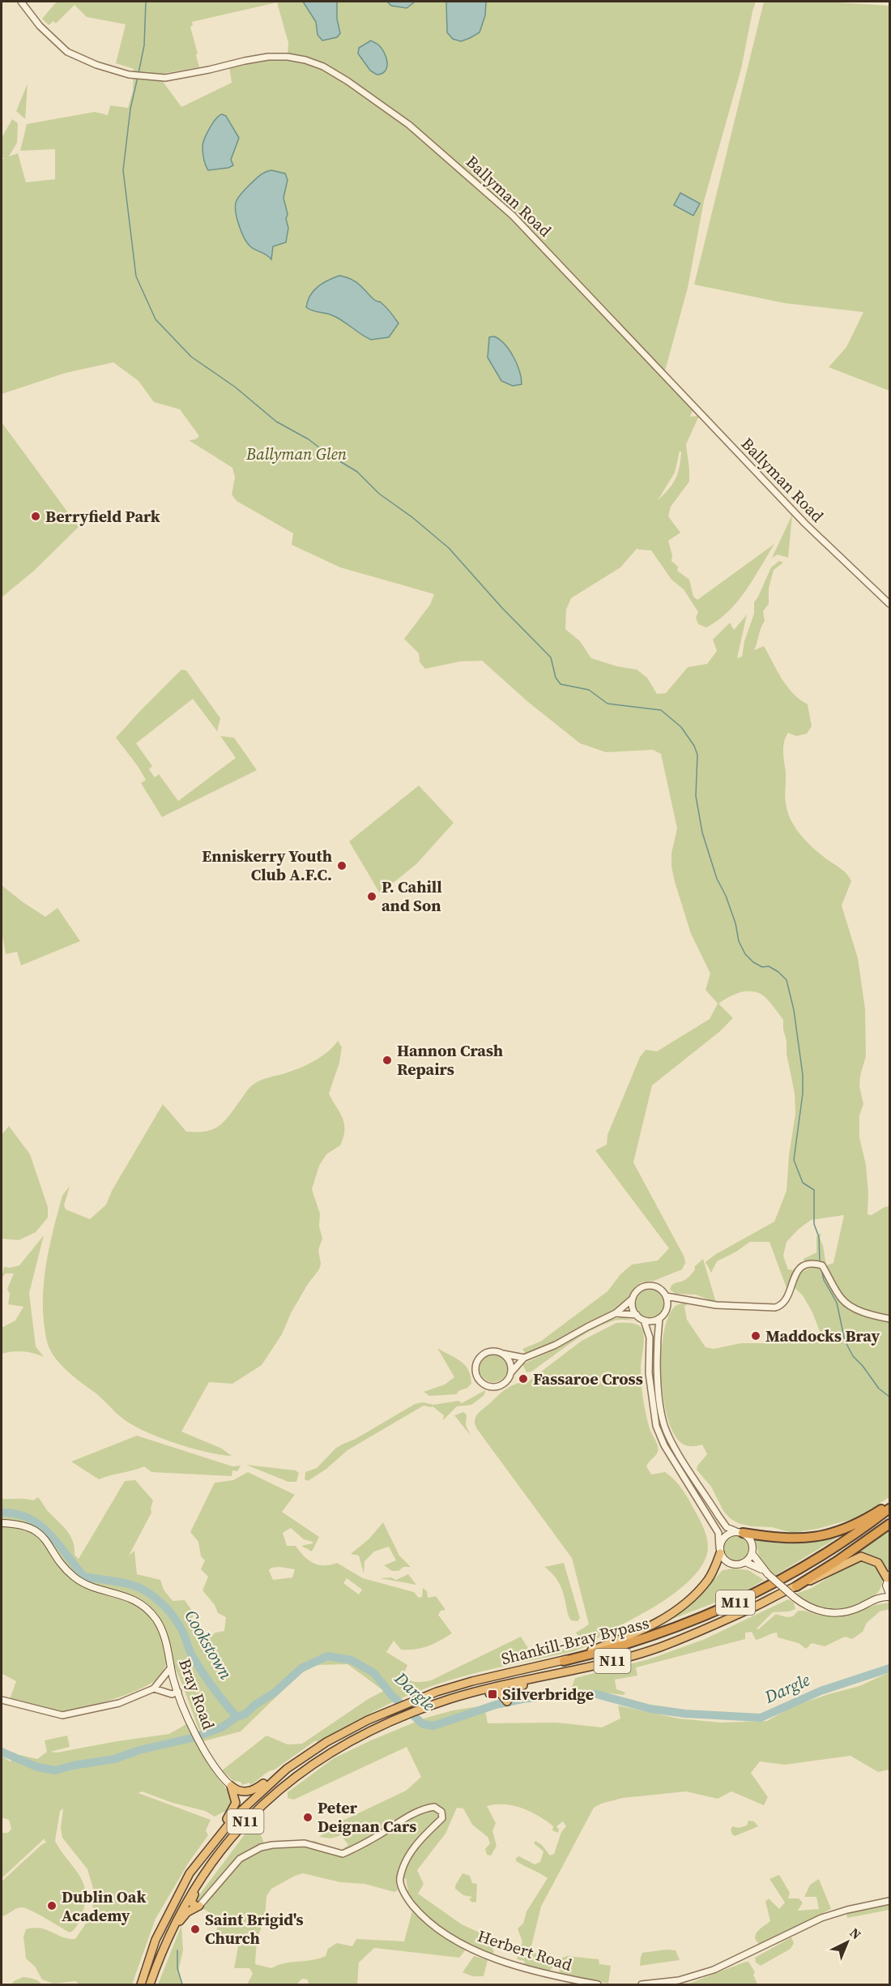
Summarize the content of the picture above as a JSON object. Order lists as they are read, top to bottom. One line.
{"streets":{"highway":["M11","Shankill-Bray Bypass","N11"],"main road":["Bray Road"],"street":["Ballyman Road","Herbert Road"]},"crossings":[["Shankill-Bray Bypass","N11"],["N11","Bray Road"],["N11","Herbert Road"]],"water":["Cookstown","Dargle"],"parks":["Ballyman Glen"],"places":{"other":["Berryfield Park","Enniskerry Youth Club A.F.C.","P. Cahill and Son","Hannon Crash Repairs","Maddocks Bray","Fassaroe Cross","Peter Deignan Cars","Dublin Oak Academy","Saint Brigid's Church"],"transit":["Silverbridge"]},"north":"top right"}
